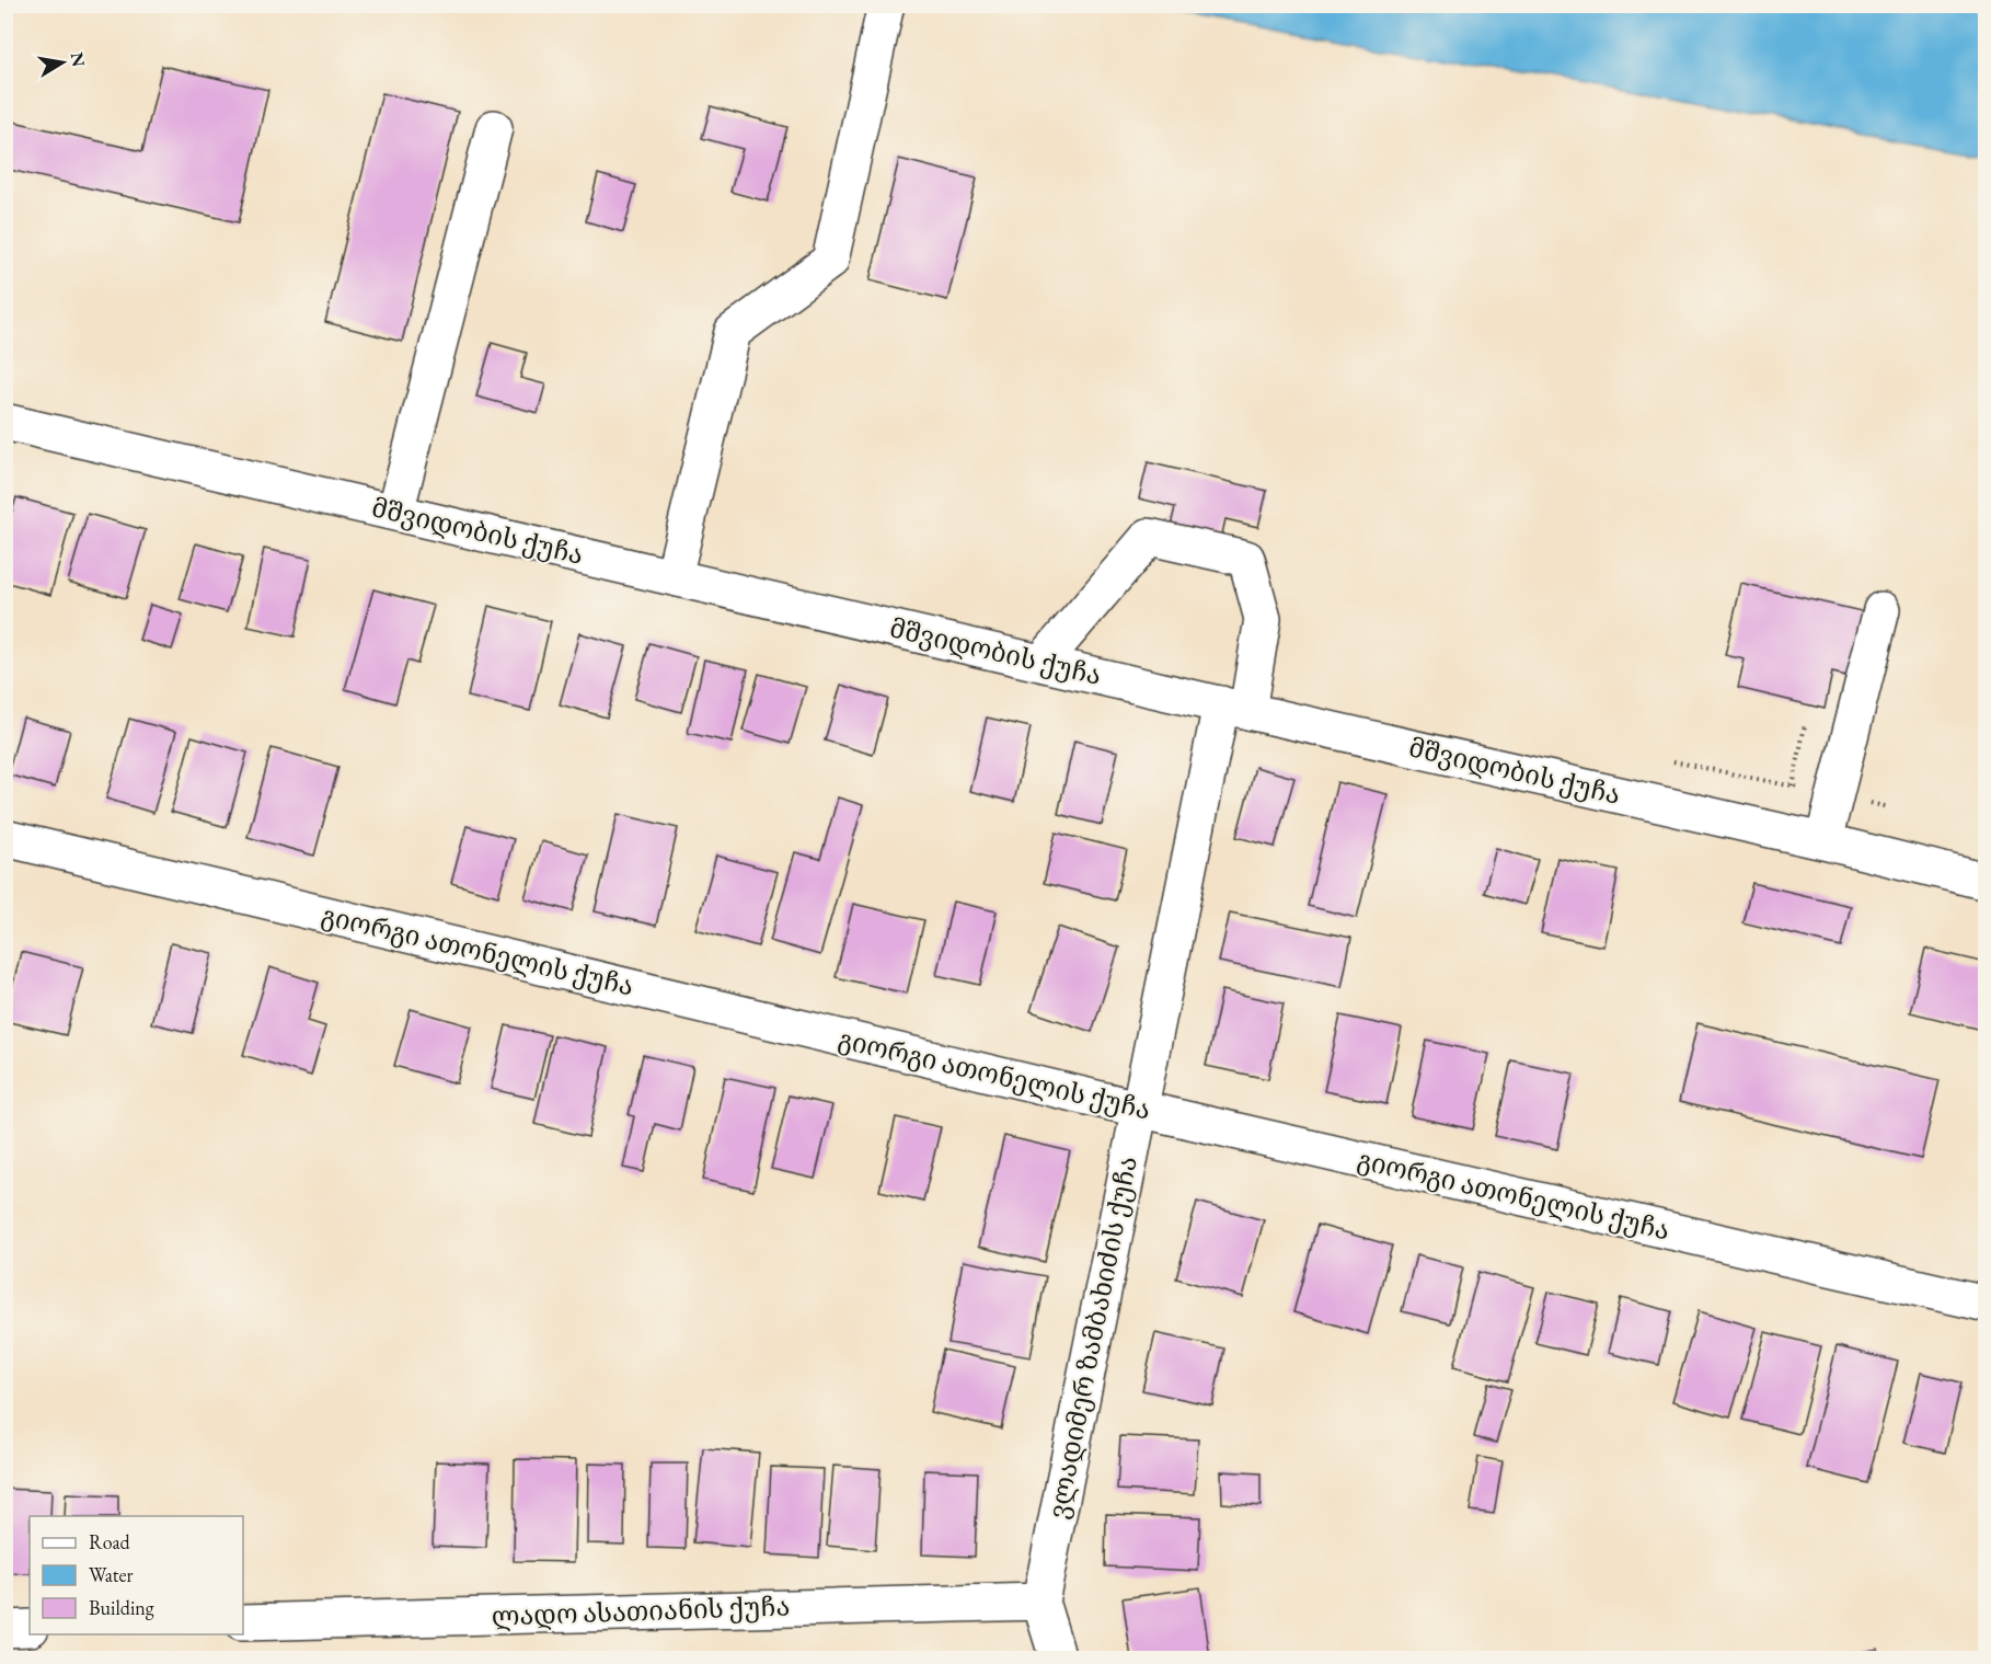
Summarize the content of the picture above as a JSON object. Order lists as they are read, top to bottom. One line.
{"streets":{"street":["მშვიდობის ქუჩა","გიორგი ათონელის ქუჩა","ვლადიმერ ზამბახიძის ქუჩა","ლადო ასათიანის ქუჩა"]},"crossings":[["მშვიდობის ქუჩა","ვლადიმერ ზამბახიძის ქუჩა"],["გიორგი ათონელის ქუჩა","ვლადიმერ ზამბახიძის ქუჩა"],["ვლადიმერ ზამბახიძის ქუჩა","ლადო ასათიანის ქუჩა"]],"legend":["Road","Water","Building"],"north":"right"}
